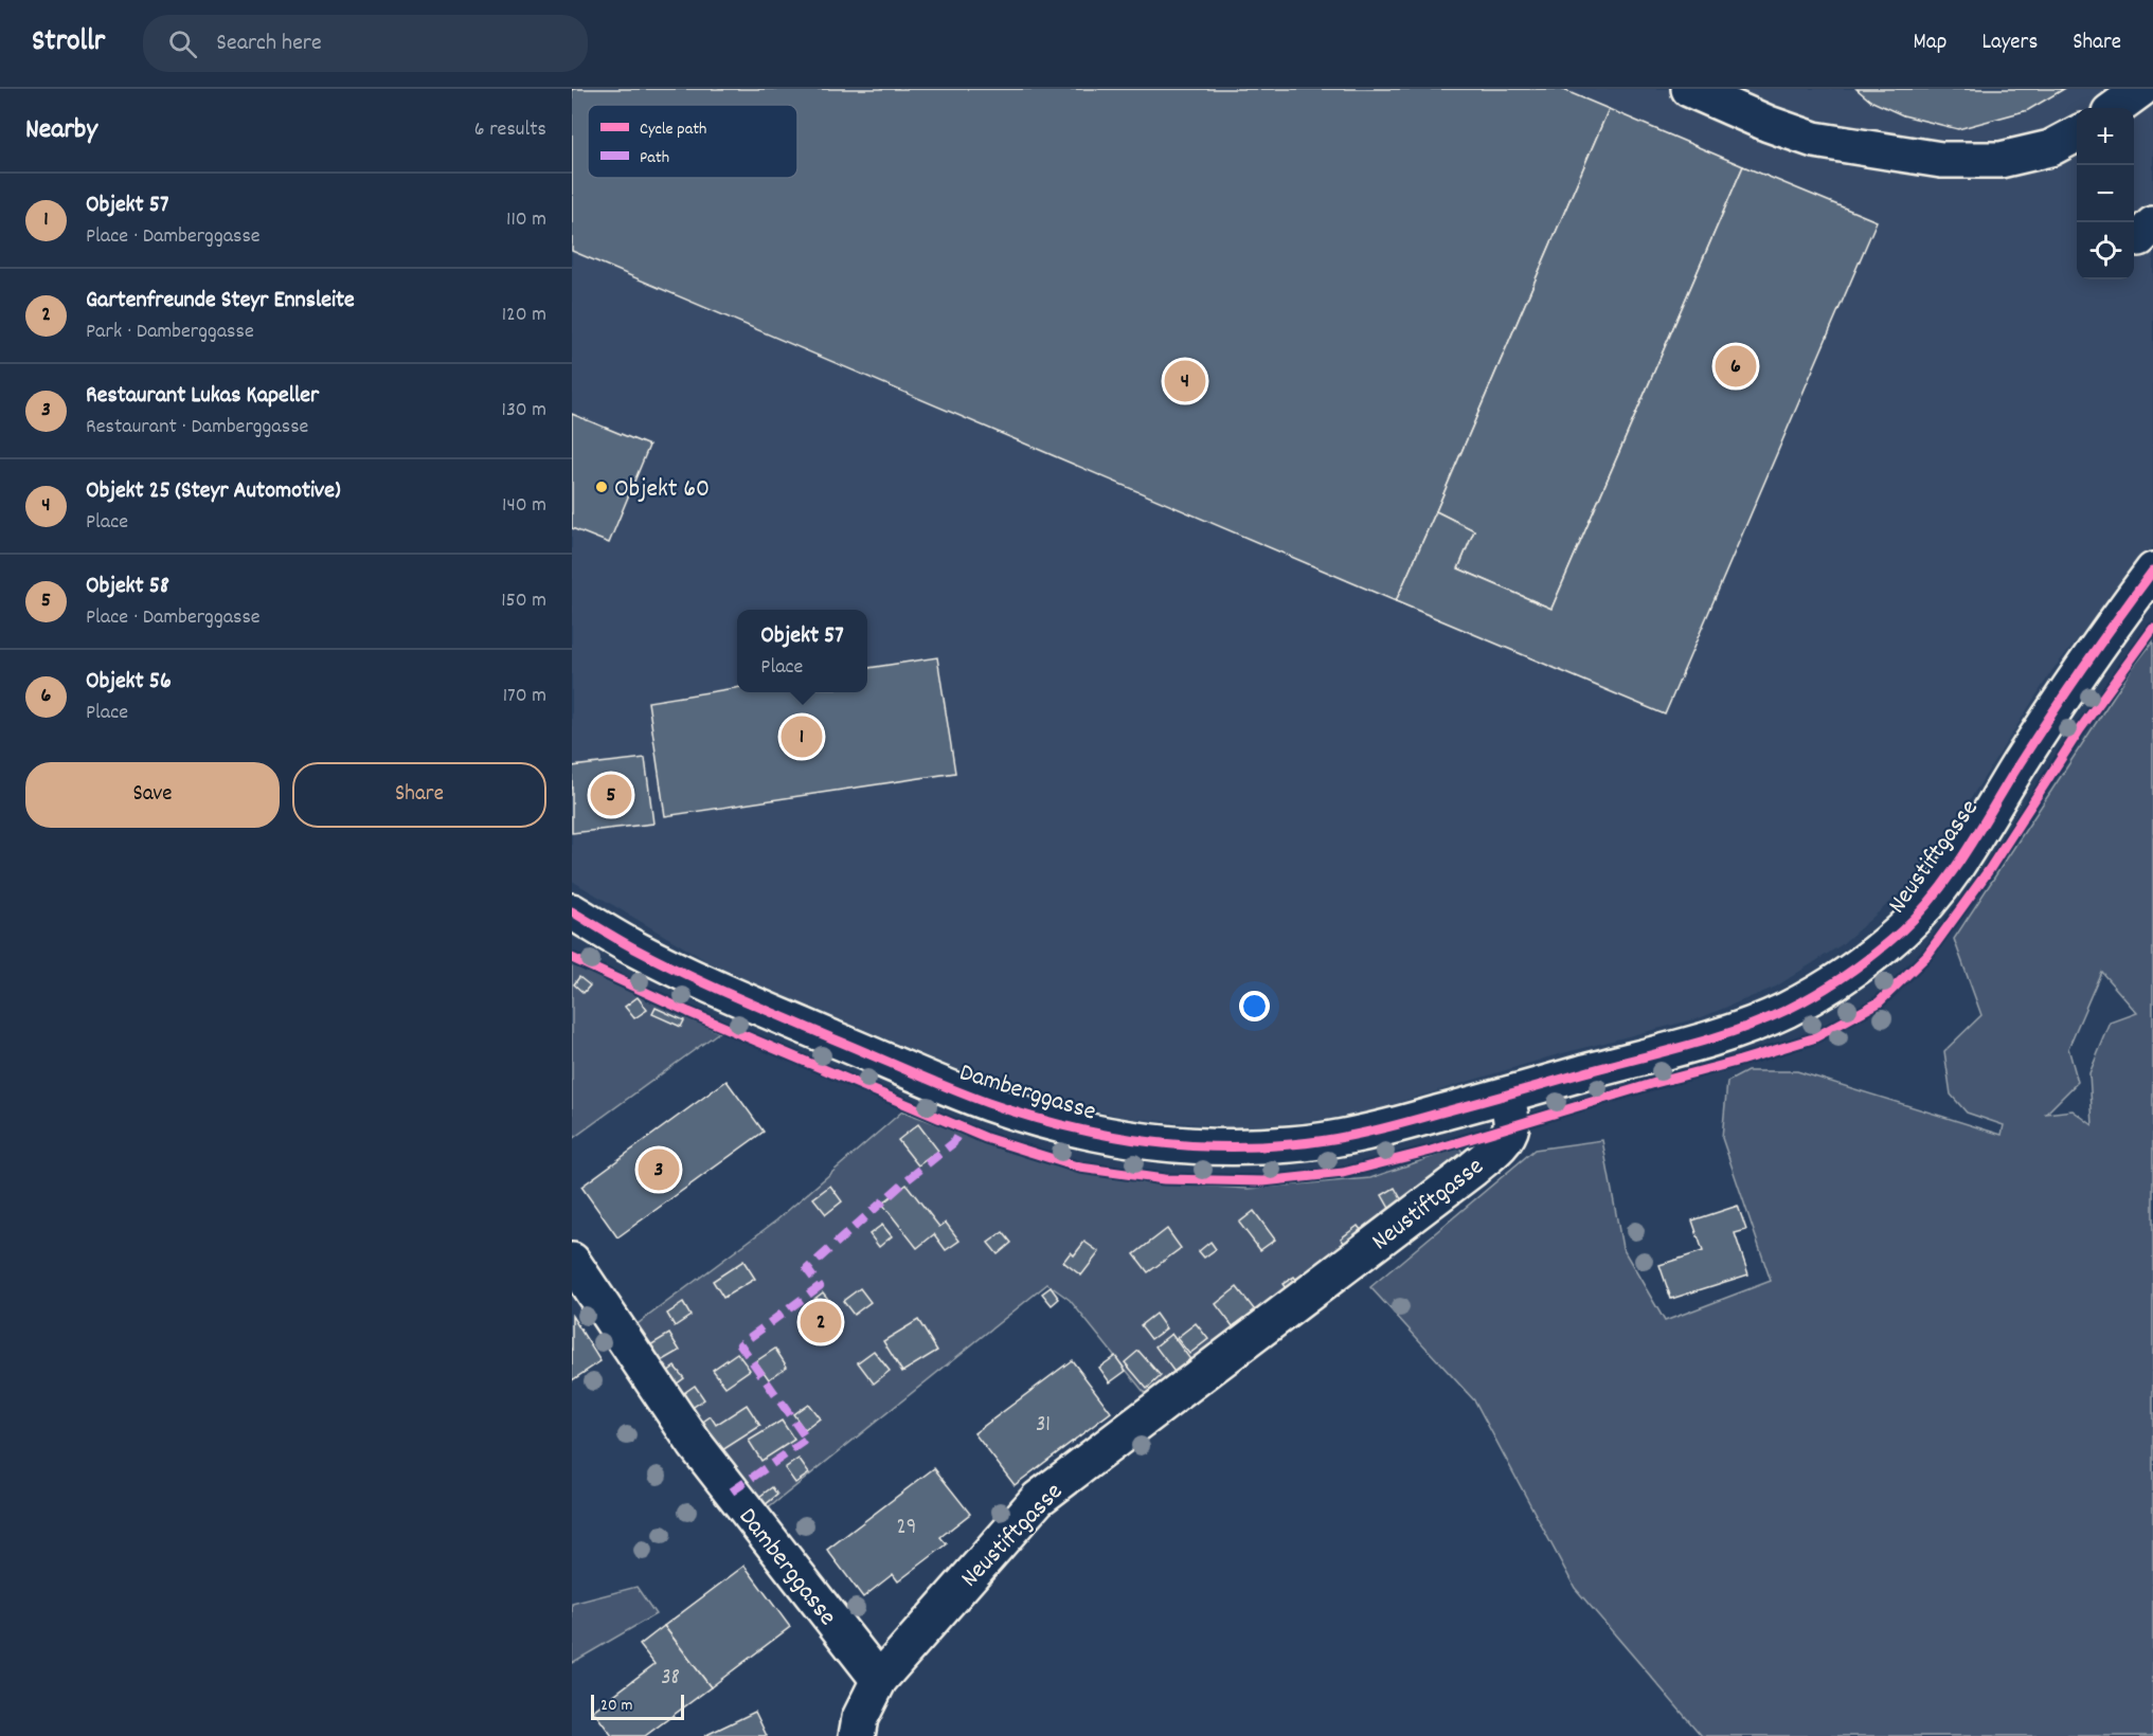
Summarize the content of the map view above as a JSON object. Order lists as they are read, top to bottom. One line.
{"streets":{"street":["Neustiftgasse","Damberggasse"]},"crossings":[["Neustiftgasse","Damberggasse"]],"places":["Objekt 60"],"house_numbers":["31","29","38"],"legend":["Cycle path","Path"],"scale_bar":"20 m","page":{"header":"Strollr","search":"Search here","nav":["Map","Layers","Share"],"heading":["Nearby","6 results"],"map_buttons":["+","−"],"list":[{"mark":"1","name":"Objekt 57","note":"Place · Damberggasse","value":"110 m"},{"mark":"2","name":"Gartenfreunde Steyr Ennsleite","note":"Park · Damberggasse","value":"120 m"},{"mark":"3","name":"Restaurant Lukas Kapeller","note":"Restaurant · Damberggasse","value":"130 m"},{"mark":"4","name":"Objekt 25 (Steyr Automotive)","note":"Place","value":"140 m"},{"mark":"5","name":"Objekt 58","note":"Place · Damberggasse","value":"150 m"},{"mark":"6","name":"Objekt 56","note":"Place","value":"170 m"}],"pins":["6","4","1","5","3","2"],"popup":["Objekt 57","Place"],"buttons":["Save","Share"],"scale":"20 m"}}
